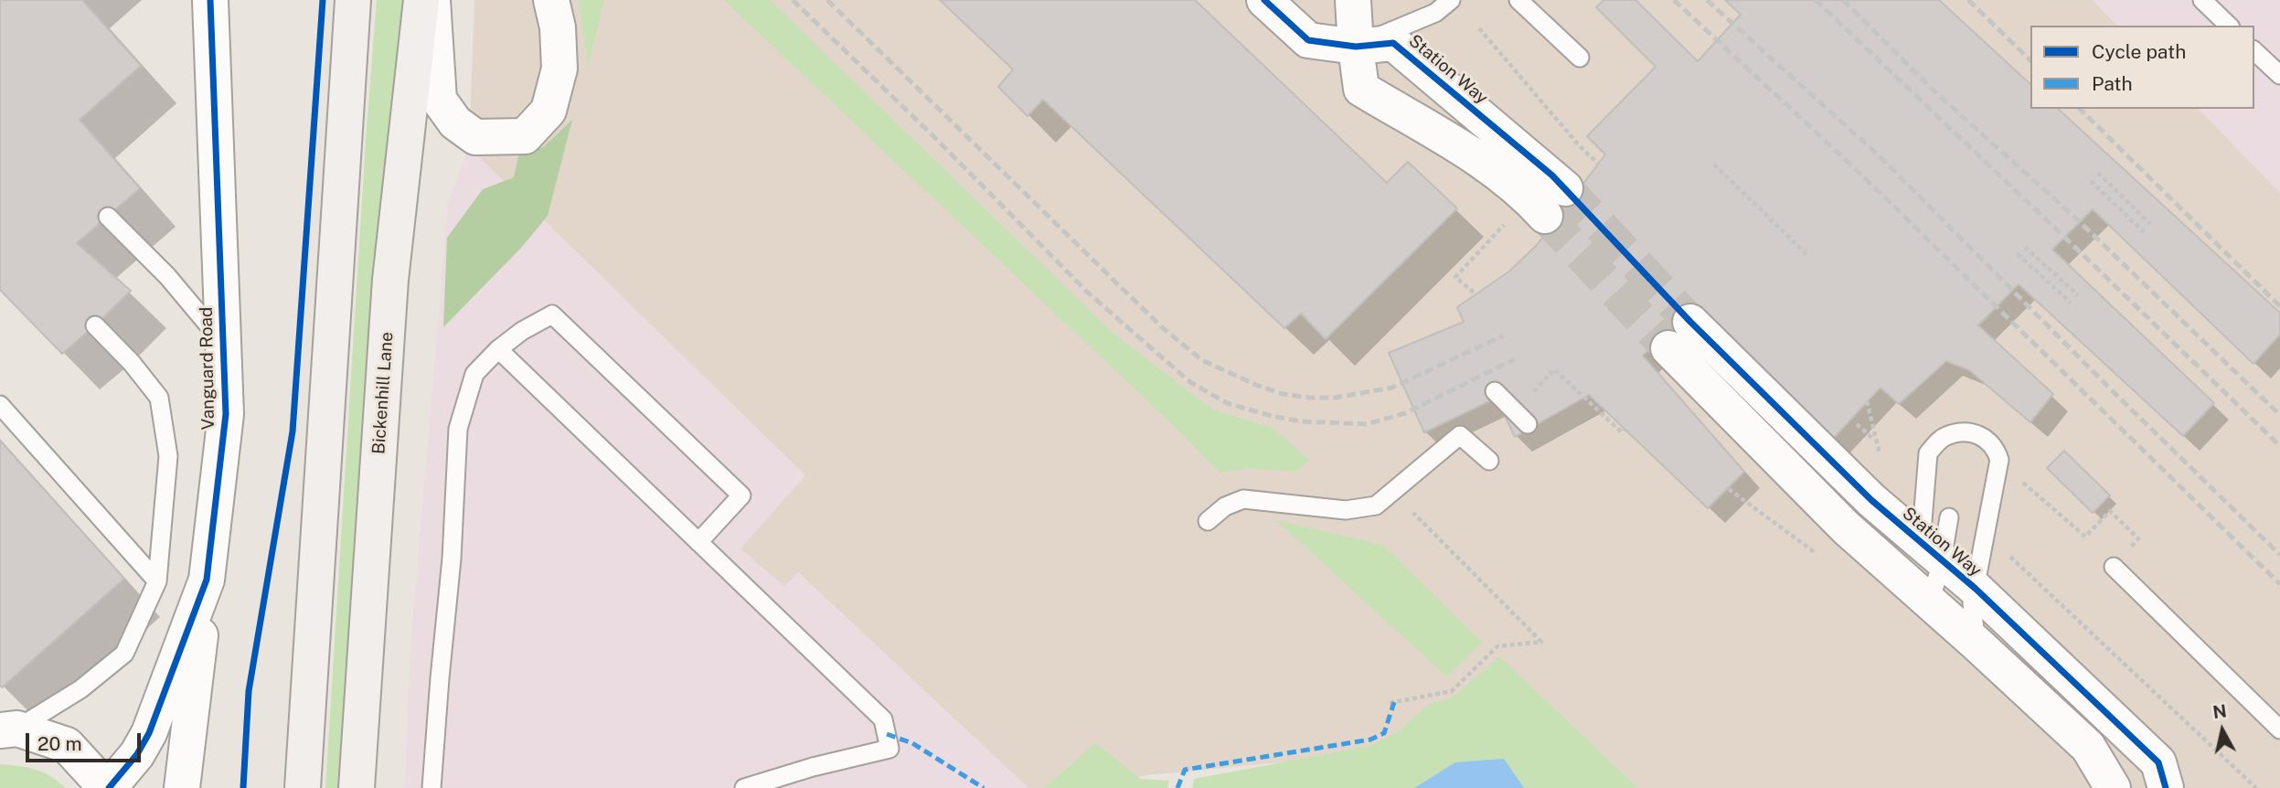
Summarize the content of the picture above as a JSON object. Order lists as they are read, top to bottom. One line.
{"streets":{"main road":["Bickenhill Lane"],"street":["Station Way","Vanguard Road"]},"legend":["Cycle path","Path"],"scale_bar":"20 m","north":"top"}
